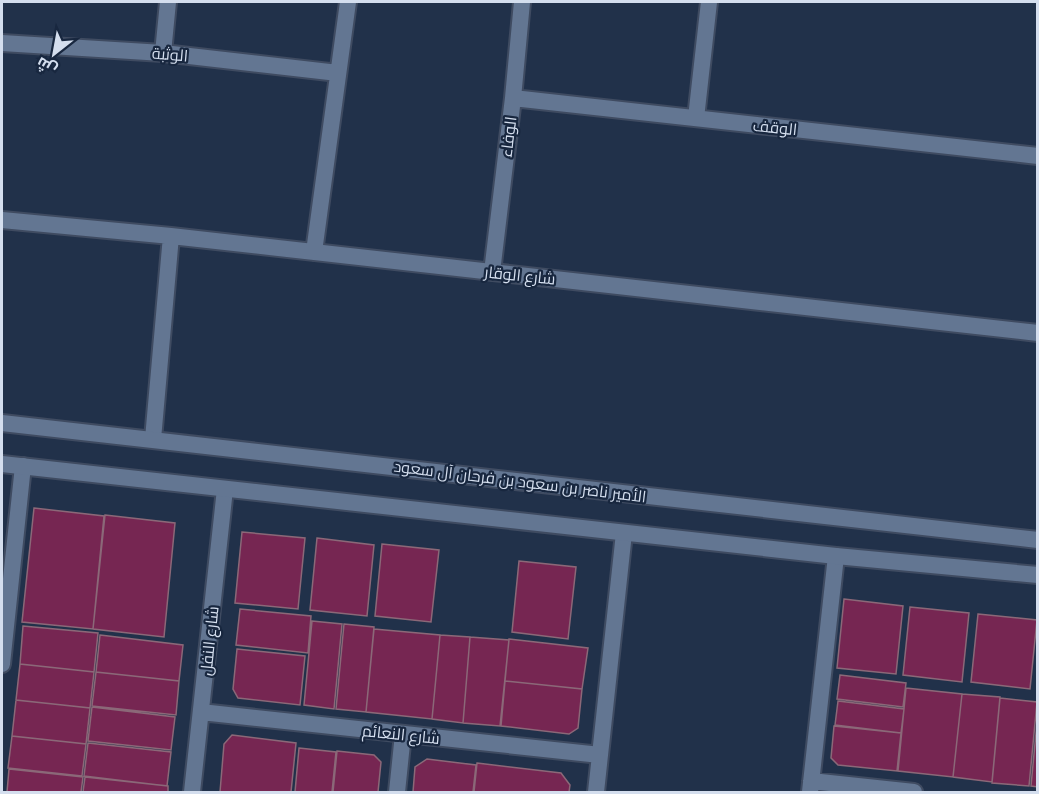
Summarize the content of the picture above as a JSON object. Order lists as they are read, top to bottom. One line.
{"streets":{"street":["الوثبة","الوقف","الوفاء","شارع الوقار","الأمير ناصر بن سعود بن فرحان آل سعود","شارع النفل","شارع النعائم"]},"crossings":[["الوقف","الوفاء"],["الوفاء","شارع الوقار"],["شارع النفل","شارع النعائم"]],"north":"bottom left"}
